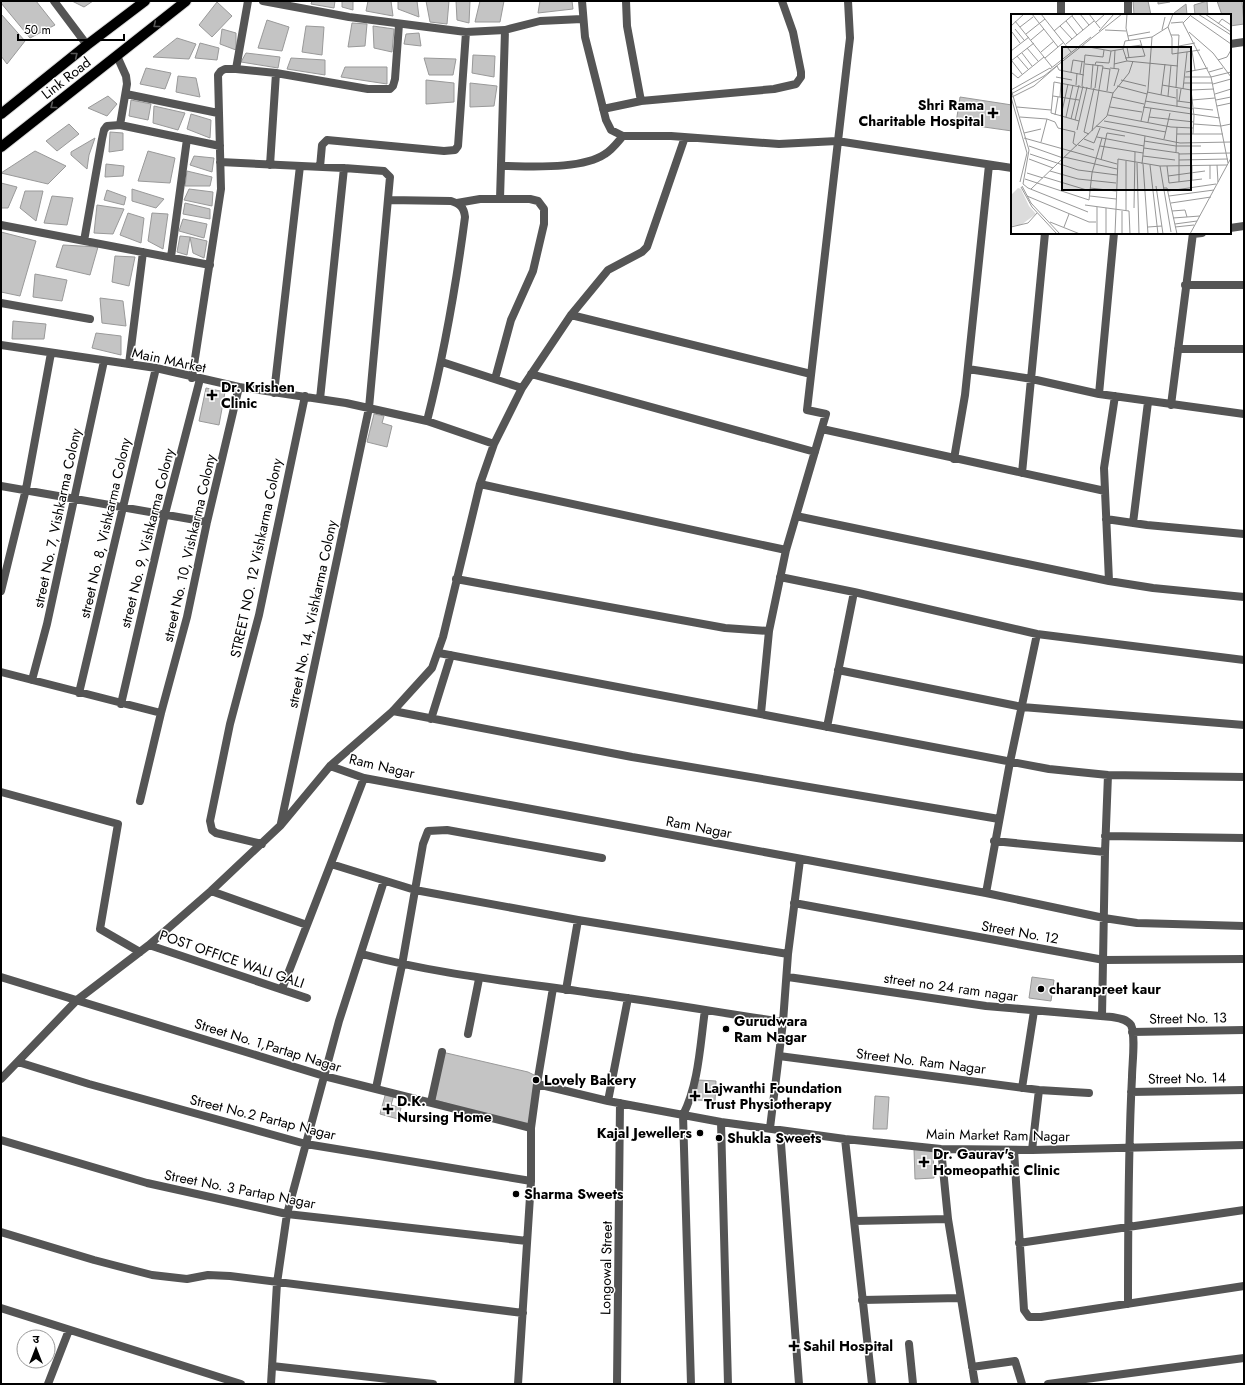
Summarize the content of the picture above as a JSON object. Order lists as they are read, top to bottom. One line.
{"streets":{"main road":["Link Road"],"street":["Main MArket","street No. 7, Vishkarma Colony","street No. 8, Vishkarma Colony","street No. 9, Vishkarma Colony","street No. 10, Vishkarma Colony","STREET NO. 12 Vishkarma Colony","street No. 14, Vishkarma Colony","Ram Nagar","Street No. 12","POST OFFICE WALI GALI","street no 24 ram nagar","Street No. 13","Street No. 1,Partap Nagar","Street No. Ram Nagar","Street No. 14","Street No.2 Partap Nagar","Main Market Ram Nagar","Street No. 3 Partap Nagar","Longowal Street"]},"crossings":[["Main MArket","street No. 7, Vishkarma Colony"],["Main MArket","street No. 8, Vishkarma Colony"],["Main MArket","street No. 9, Vishkarma Colony"],["Main MArket","street No. 10, Vishkarma Colony"],["Main MArket","STREET NO. 12 Vishkarma Colony"],["Main MArket","street No. 14, Vishkarma Colony"],["street No. 9, Vishkarma Colony","street No. 14, Vishkarma Colony"],["street no 24 ram nagar","Street No. 13"],["Main Market Ram Nagar","Longowal Street"]],"places":{"health":["Shri Rama Charitable Hospital","Dr. Krishen Clinic","Lajwanthi Foundation Trust Physiotherapy","D.K. Nursing Home","Dr. Gaurav's Homeopathic Clinic","Sahil Hospital"],"other":["charanpreet kaur","Gurudwara Ram Nagar","Lovely Bakery","Kajal Jewellers","Shukla Sweets","Sharma Sweets"]},"scale_bar":"50 m","north":"top"}
